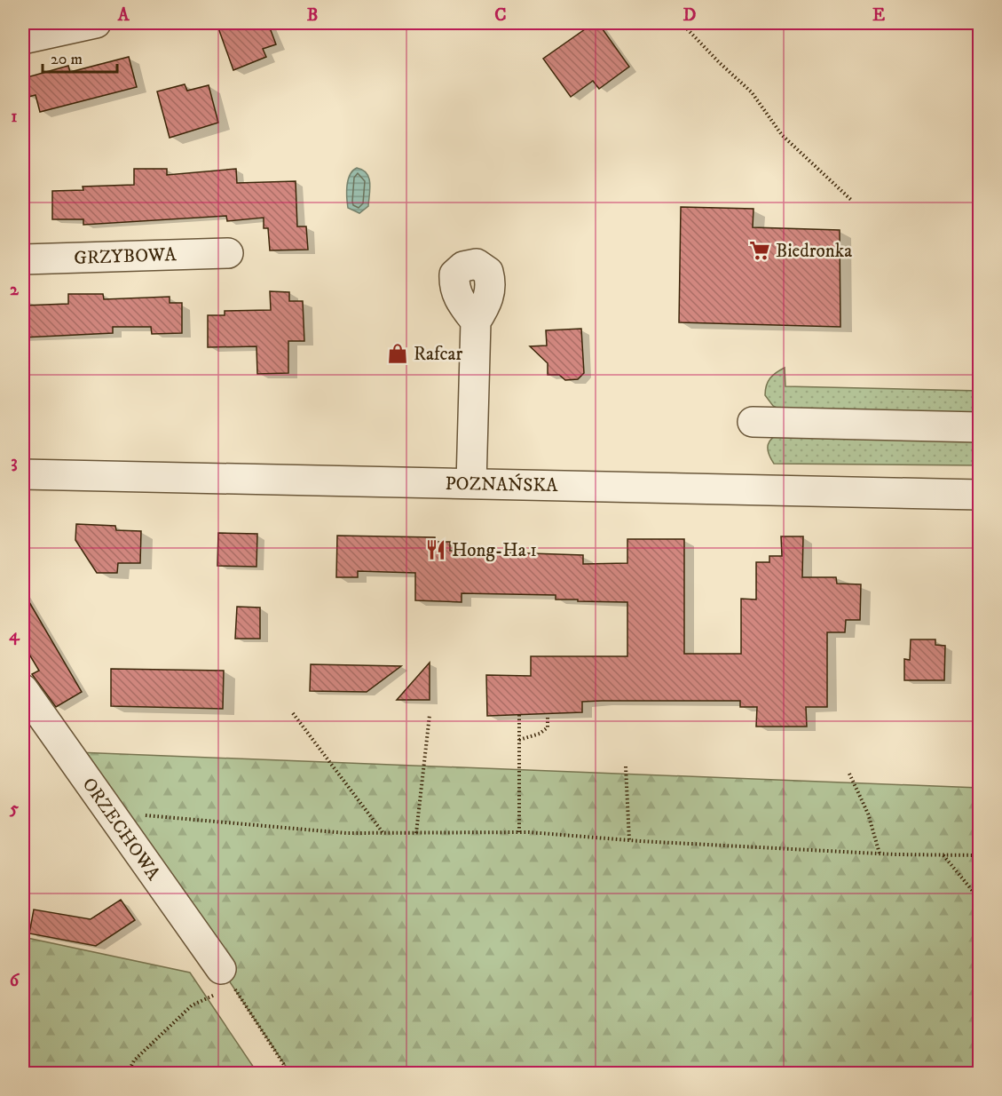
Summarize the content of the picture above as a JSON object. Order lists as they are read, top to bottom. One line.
{"streets":{"street":["GRZYBOWA","POZNAŃSKA","ORZECHOWA"]},"places":{"supermarket":["Biedronka"],"shop":["Rafcar"],"restaurant":["Hong-Ha 1"]},"scale_bar":"20 m","grid":{"columns":["A","B","C","D","E"],"rows":["1","2","3","4","5","6"]}}
